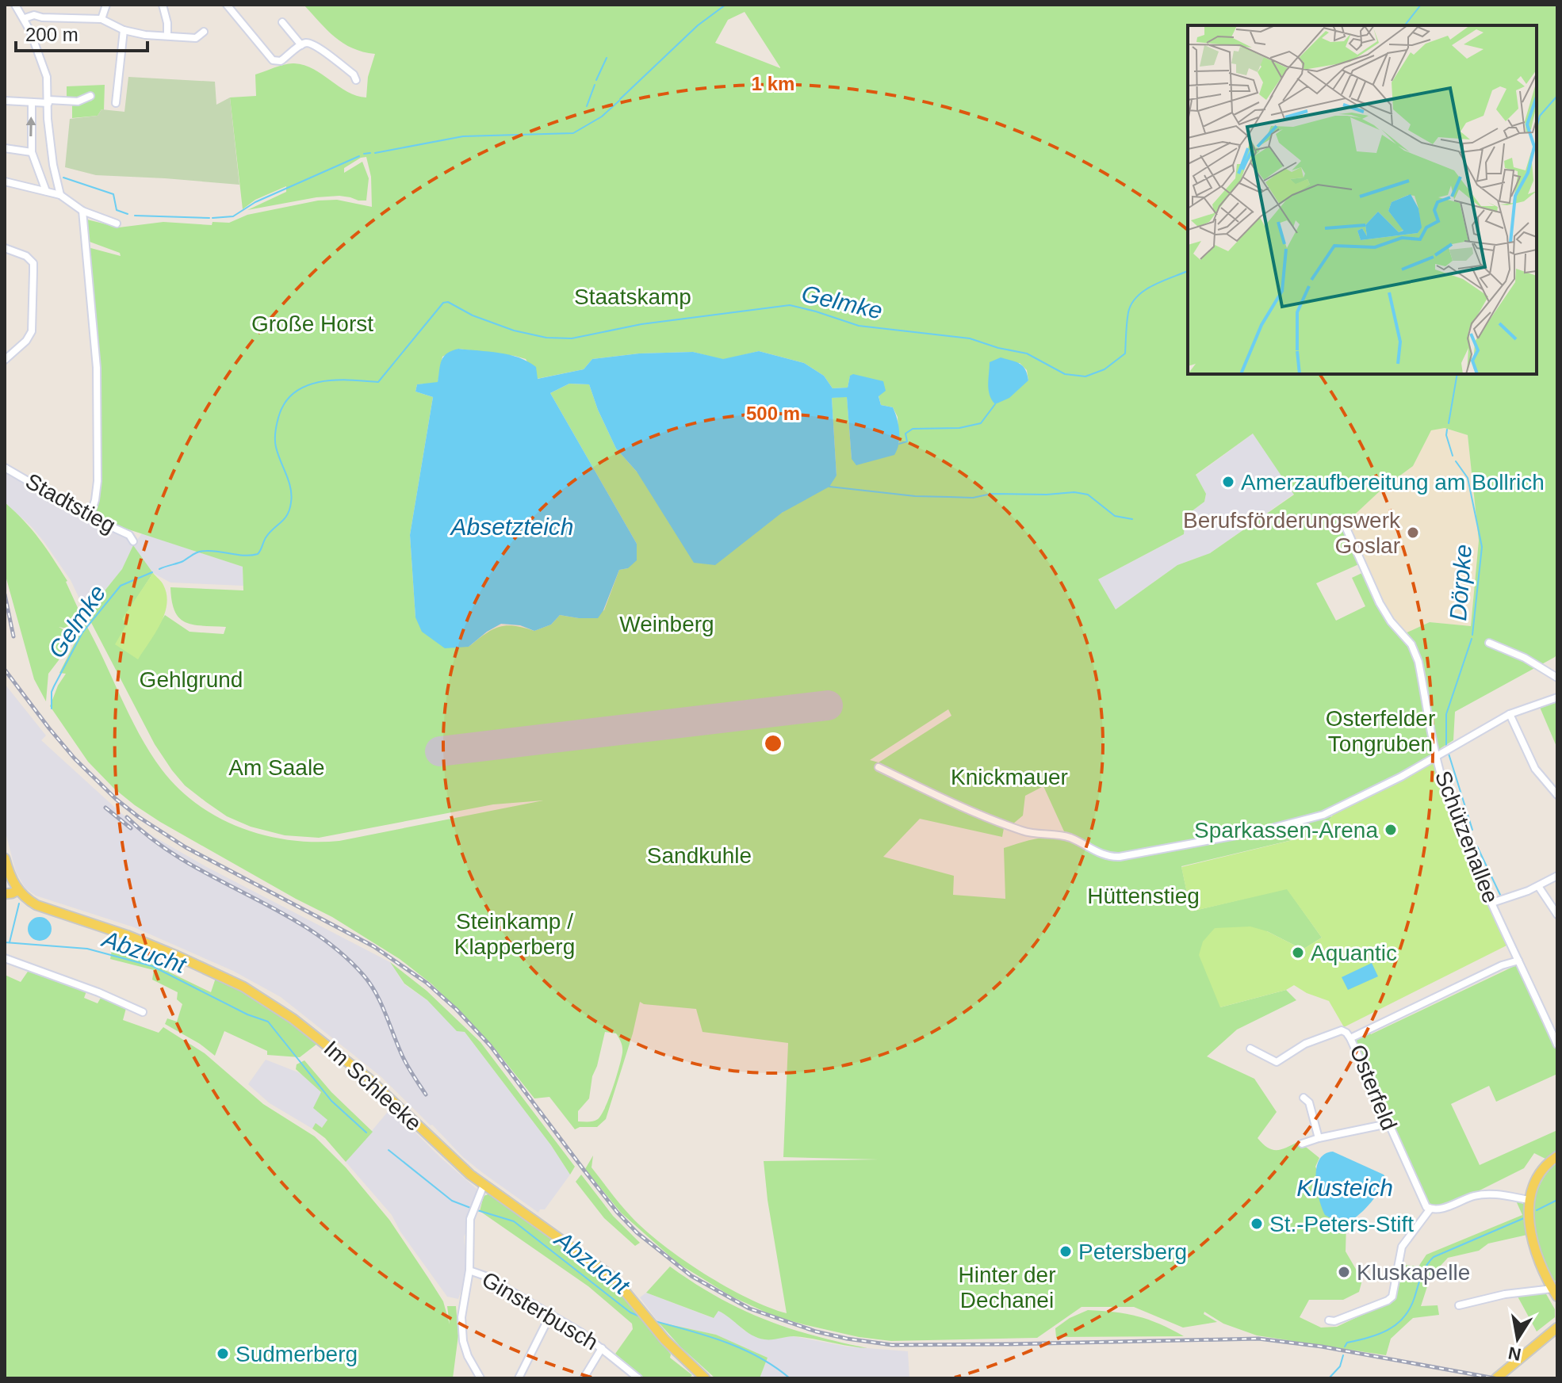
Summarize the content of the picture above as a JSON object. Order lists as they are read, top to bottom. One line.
{"streets":{"main road":["Im Schleeke"],"street":["Stadtstieg","Schützenallee","Osterfeld","Ginsterbusch"]},"crossings":[["Schützenallee","Osterfeld"]],"water":["Gelmke","Absetzteich","Dörpke","Abzucht","Klusteich"],"parks":["Staatskamp","Große Horst","Weinberg","Gehlgrund","Osterfelder Tongruben","Am Saale","Knickmauer","Sandkuhle","Hüttenstieg","Steinkamp / Klapperberg","Hinter der Dechanei"],"places":["Amerzaufbereitung am Bollrich","Berufsförderungswerk Goslar","Sparkassen-Arena","Aquantic","St.-Peters-Stift","Petersberg","Kluskapelle","Sudmerberg"],"scale_bar":"200 m","north":"bottom","rings":["1 km","500 m"]}
